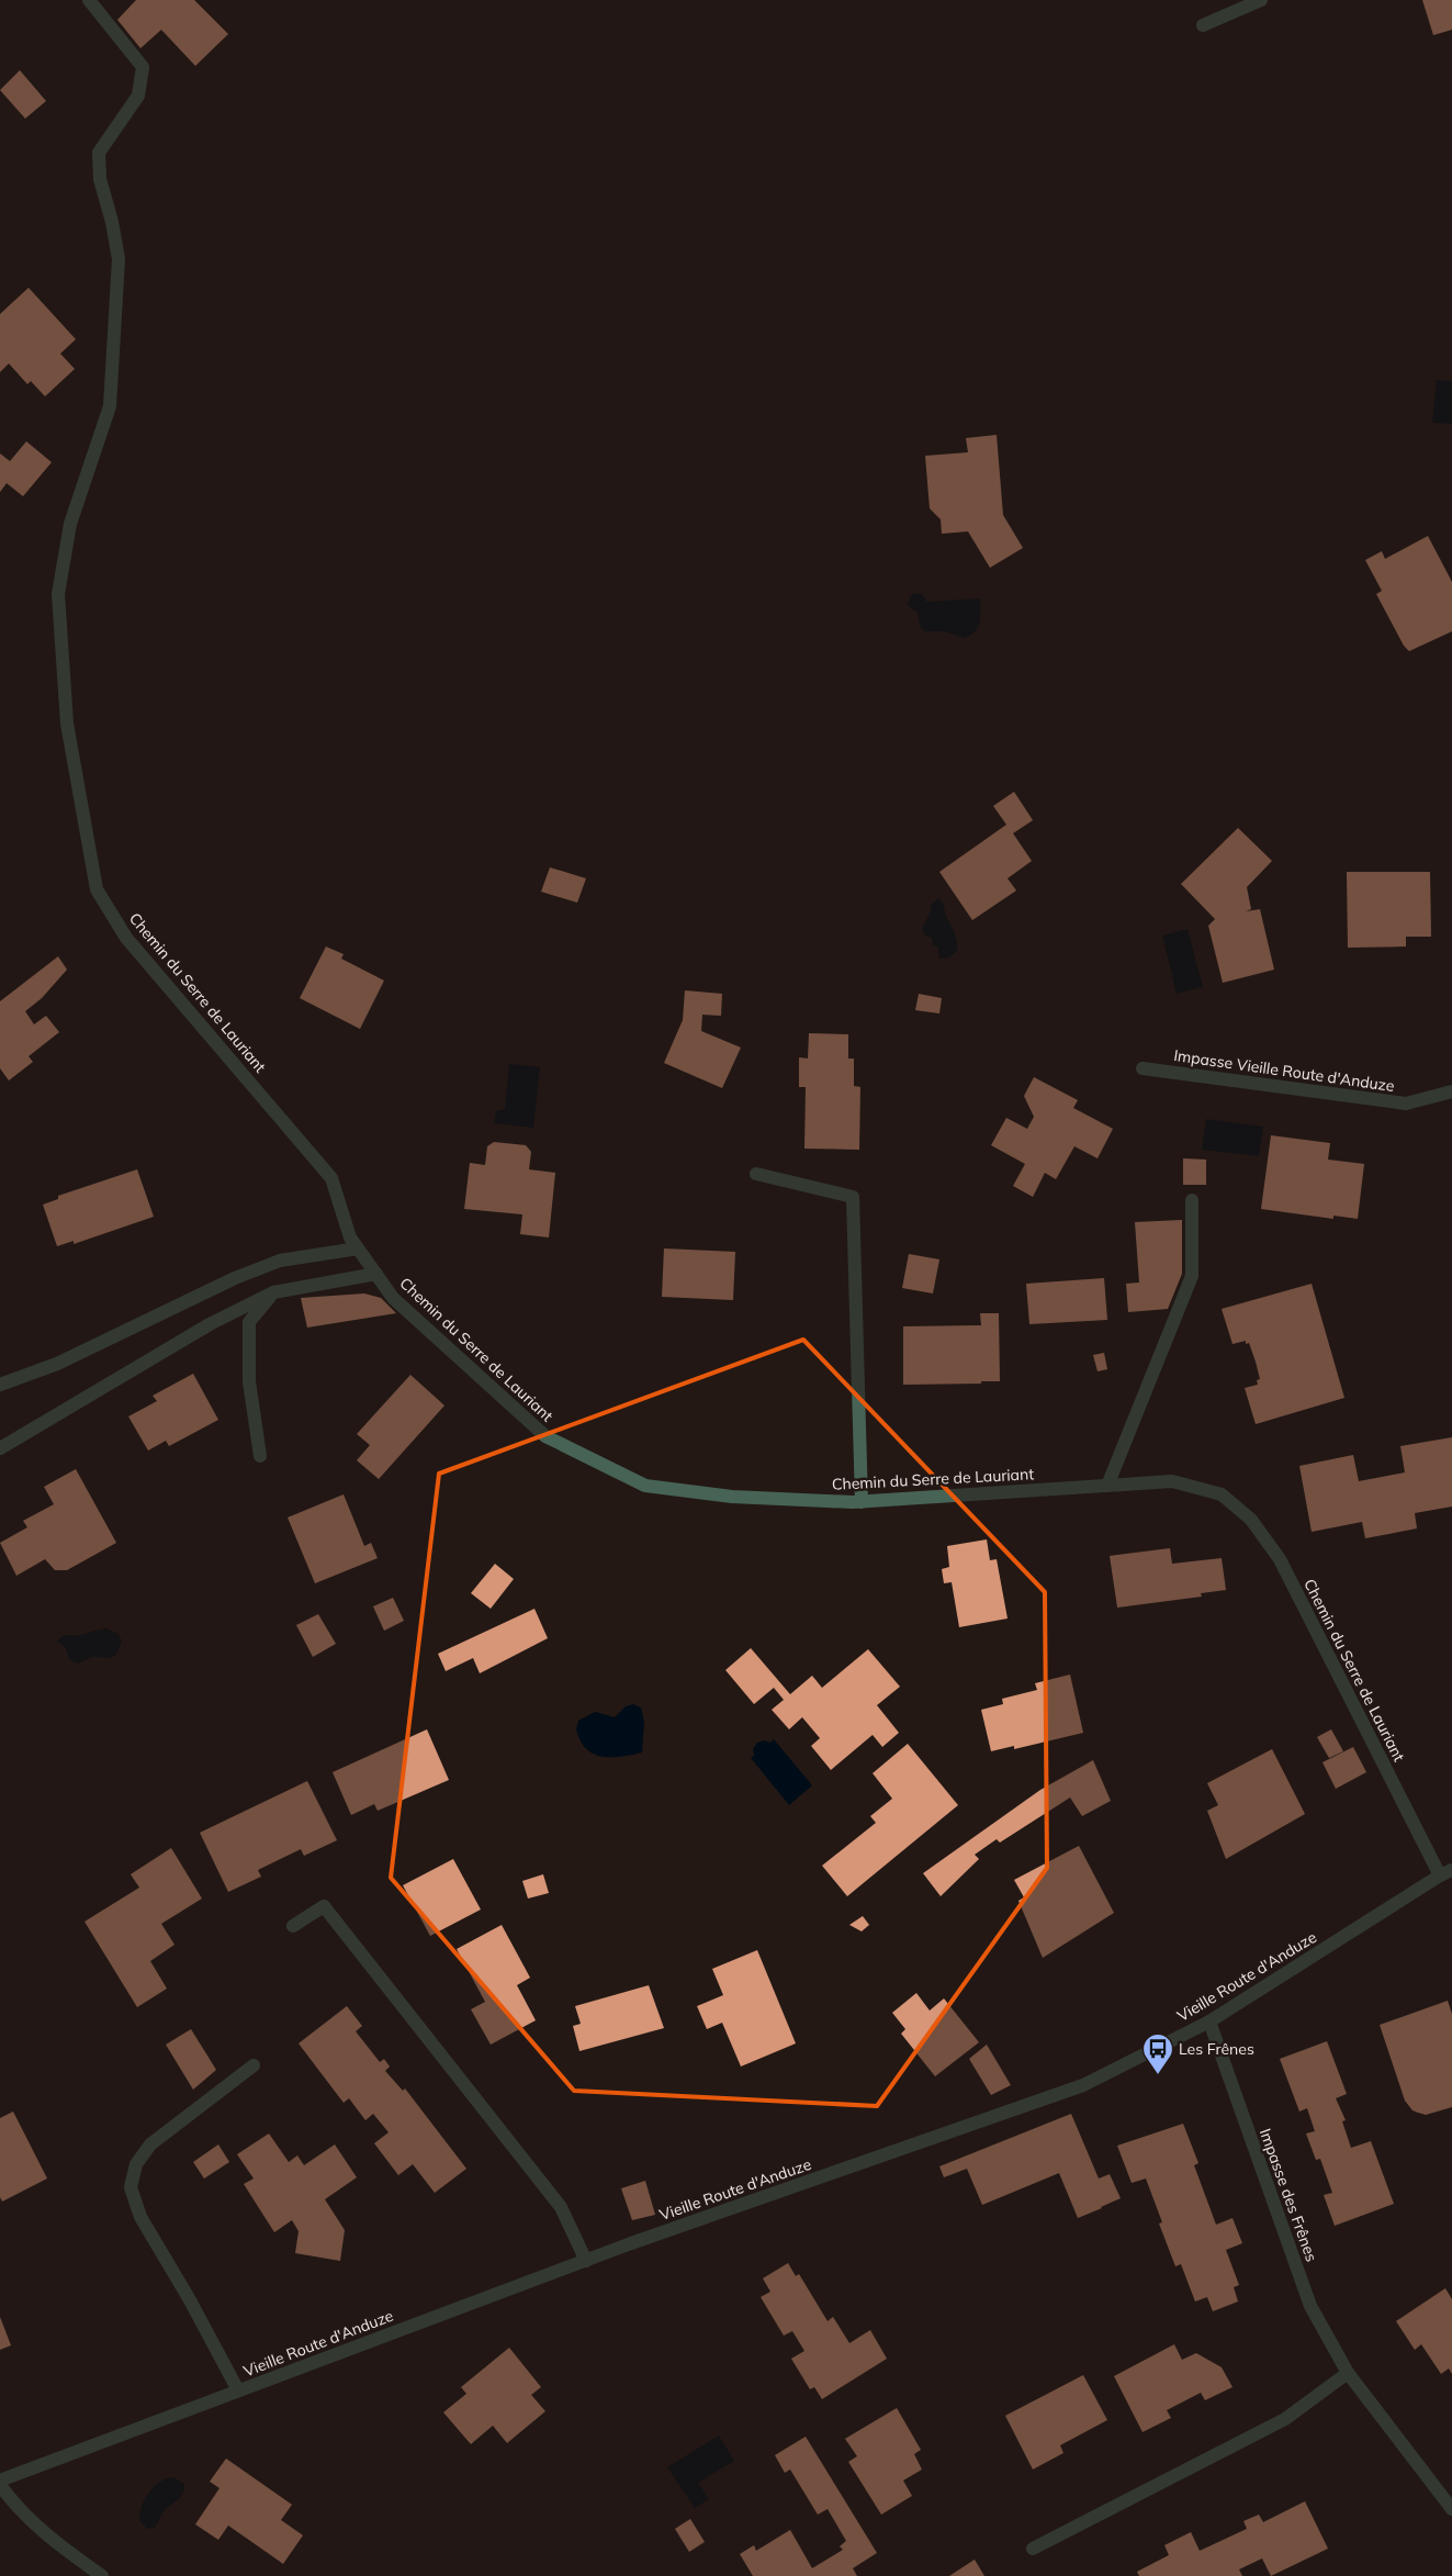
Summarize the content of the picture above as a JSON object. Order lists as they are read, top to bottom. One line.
{"streets":{"street":["Chemin du Serre de Lauriant","Impasse Vieille Route d'Anduze","Vieille Route d'Anduze","Impasse des Frênes"]},"crossings":[["Chemin du Serre de Lauriant","Vieille Route d'Anduze"],["Vieille Route d'Anduze","Impasse des Frênes"]],"places":{"bus stop":["Les Frênes"]}}
